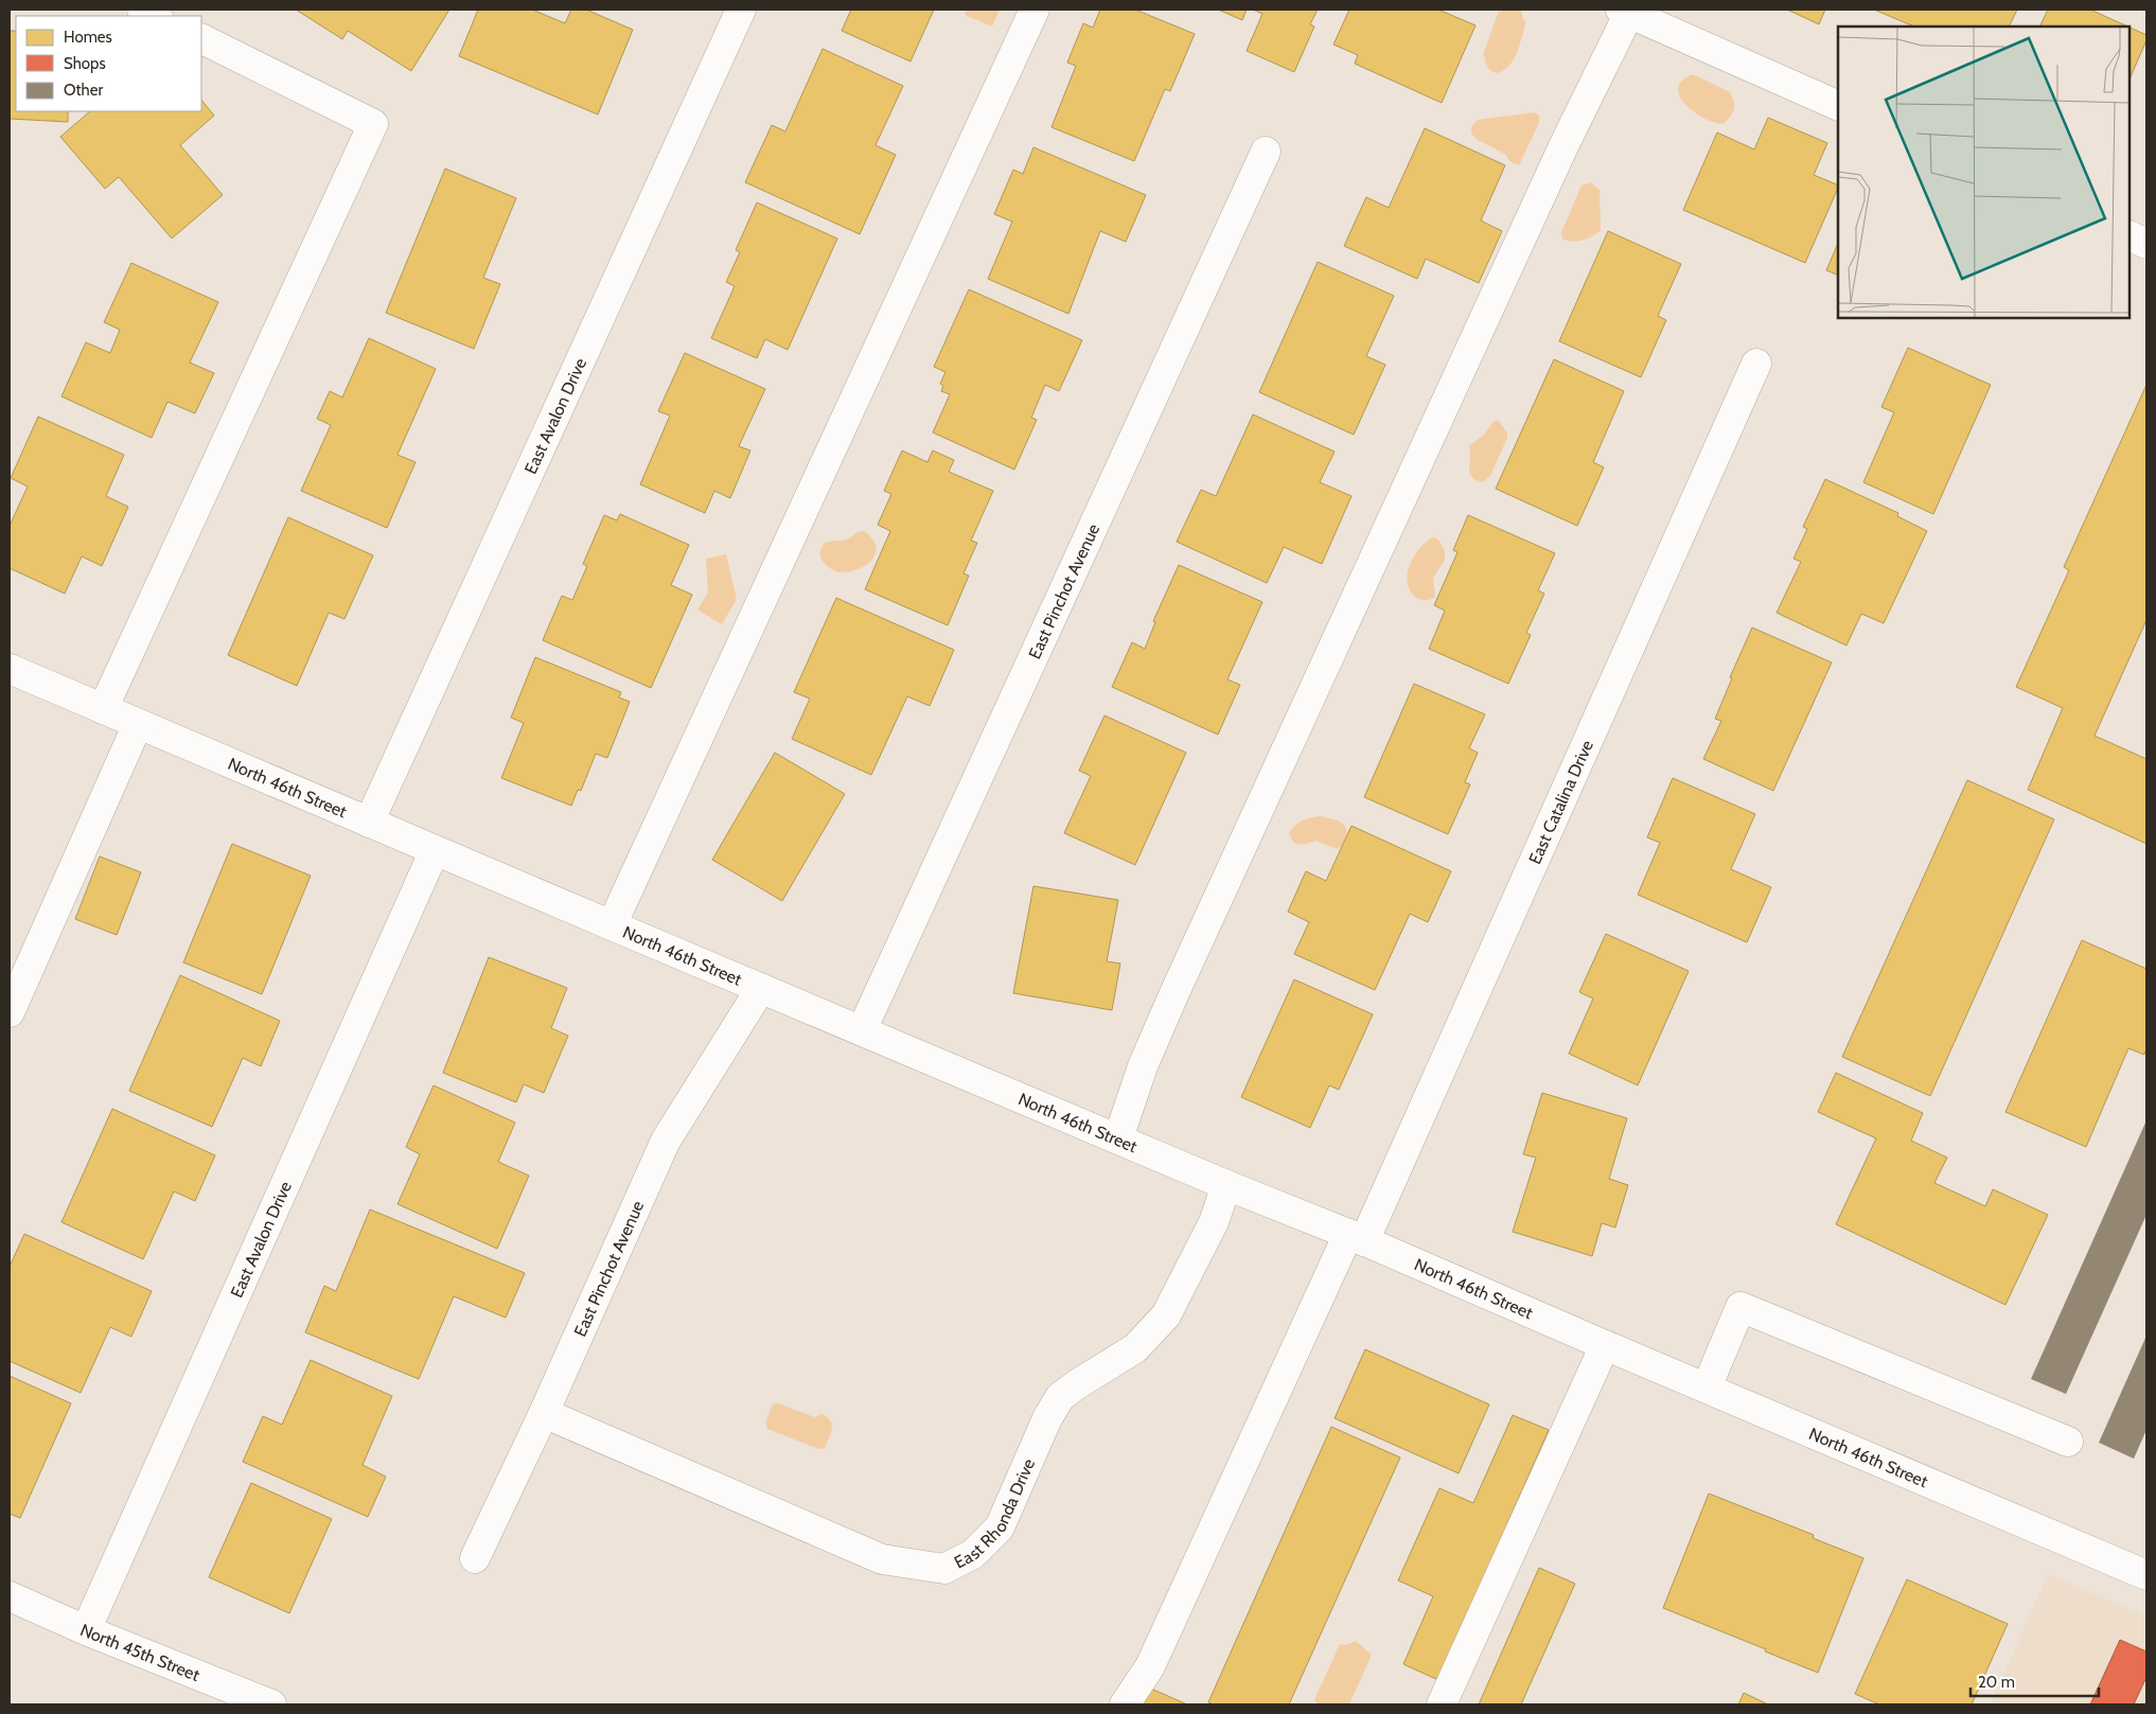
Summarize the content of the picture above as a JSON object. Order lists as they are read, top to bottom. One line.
{"streets":{"street":["East Avalon Drive","East Pinchot Avenue","North 46th Street","East Catalina Drive","East Rhonda Drive","North 45th Street"]},"crossings":[["East Avalon Drive","North 46th Street"],["East Avalon Drive","North 45th Street"],["East Pinchot Avenue","North 46th Street"],["East Pinchot Avenue","East Rhonda Drive"],["North 46th Street","East Catalina Drive"],["North 46th Street","East Rhonda Drive"]],"legend":["Homes","Shops","Other"],"scale_bar":"20 m"}
